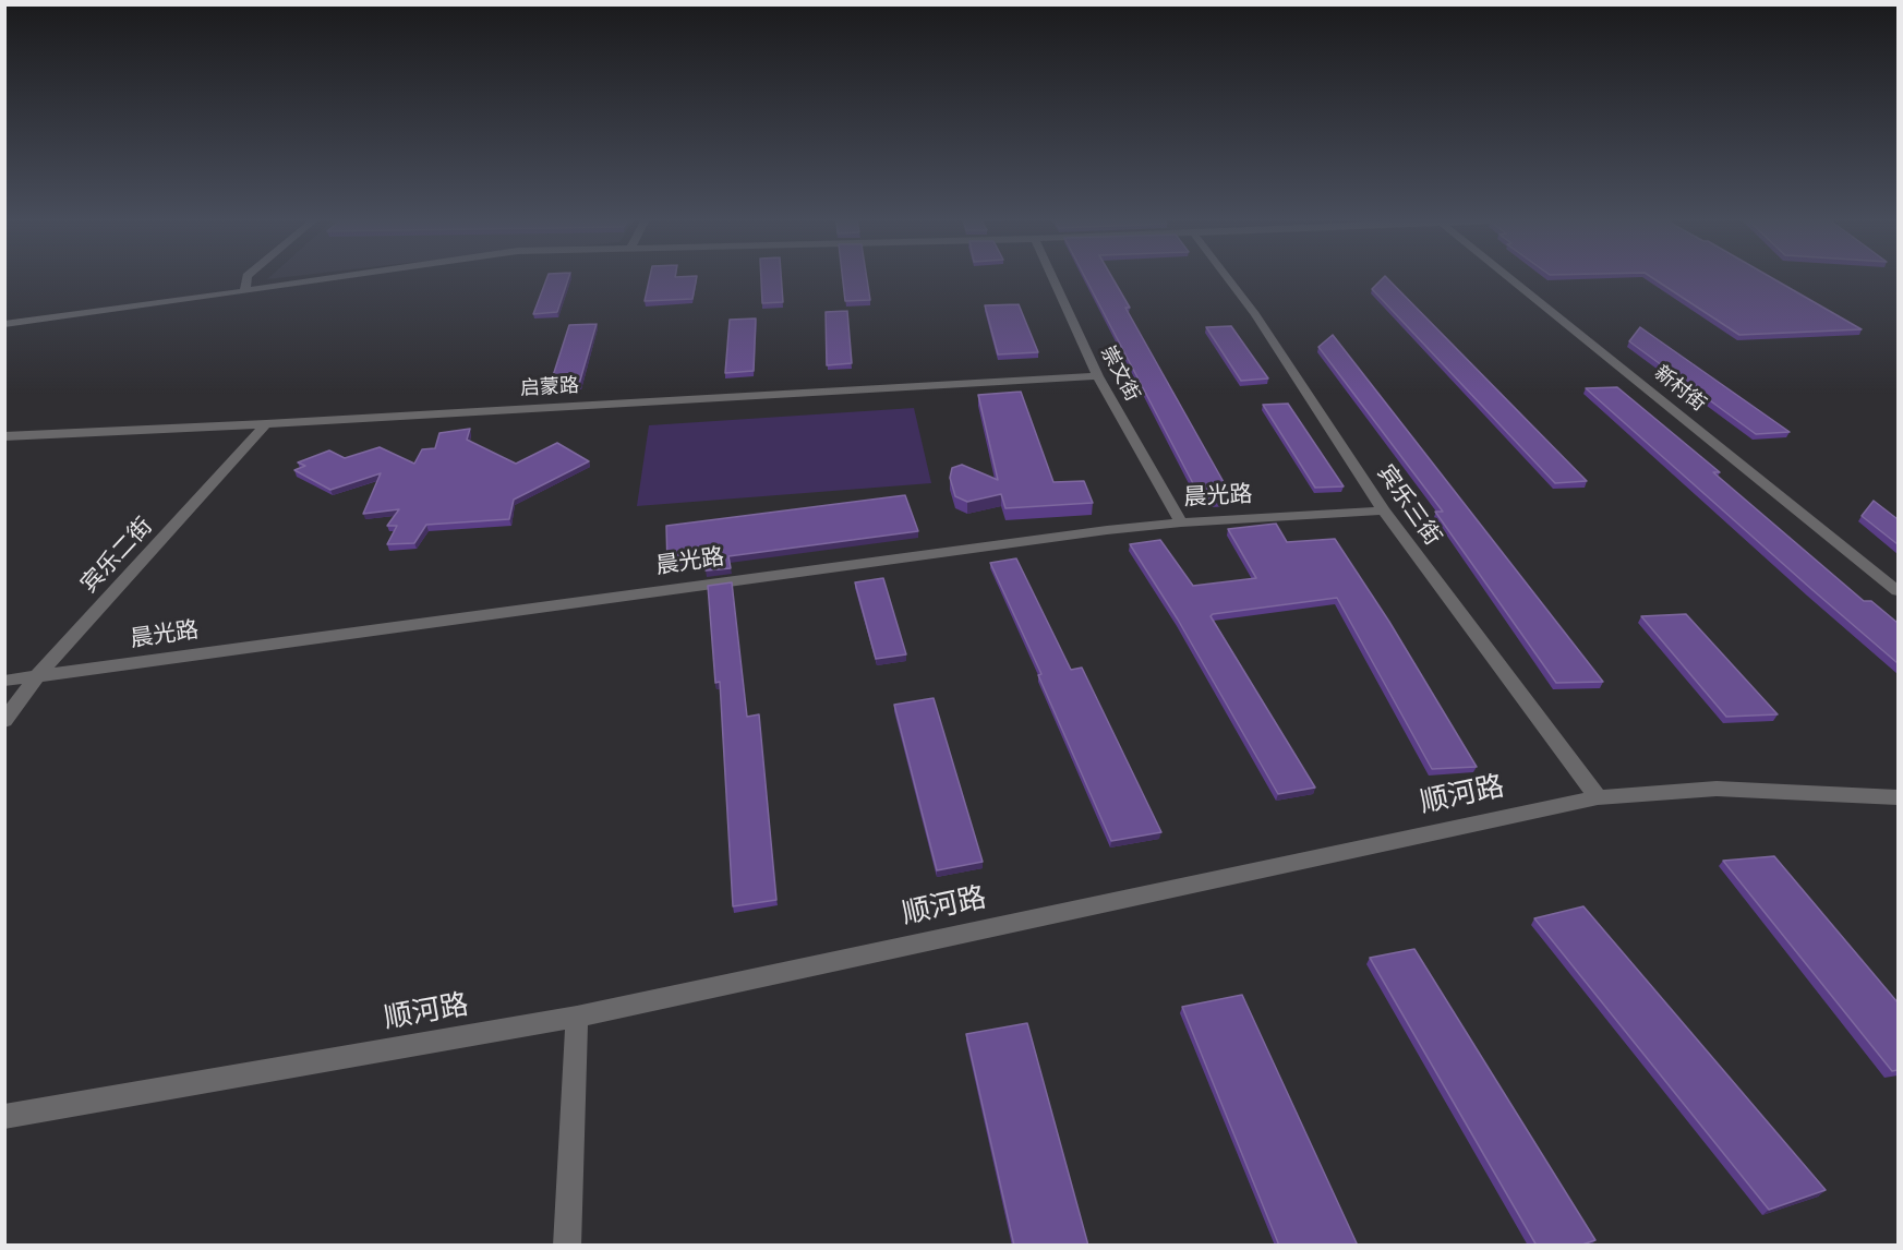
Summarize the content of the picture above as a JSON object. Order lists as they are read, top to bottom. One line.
{"streets":{"street":["崇文街","启蒙路","新村街","晨光路","宾乐三街","宾乐二街","顺河路"]},"crossings":[["崇文街","启蒙路"],["崇文街","晨光路"],["启蒙路","宾乐二街"],["晨光路","宾乐三街"],["晨光路","宾乐二街"],["宾乐三街","顺河路"]]}
